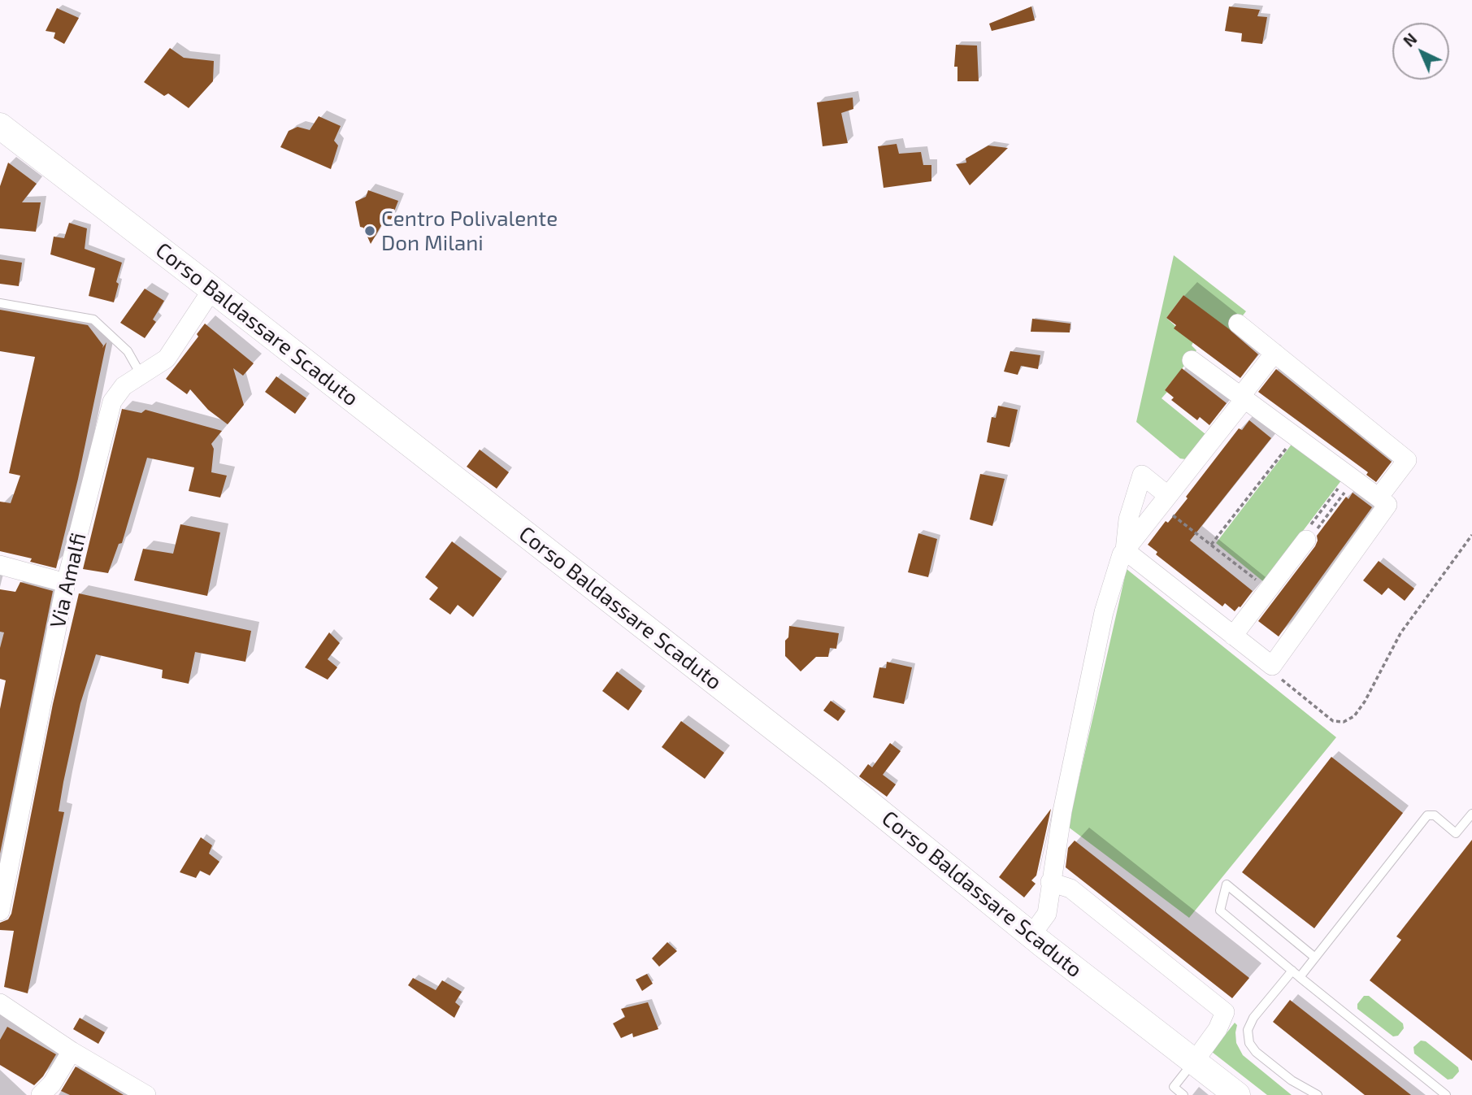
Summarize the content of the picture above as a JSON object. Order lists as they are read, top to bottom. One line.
{"streets":{"street":["Corso Baldassare Scaduto","Via Amalfi"]},"crossings":[["Corso Baldassare Scaduto","Via Amalfi"]],"places":["Centro Polivalente Don Milani"],"north":"top left"}
